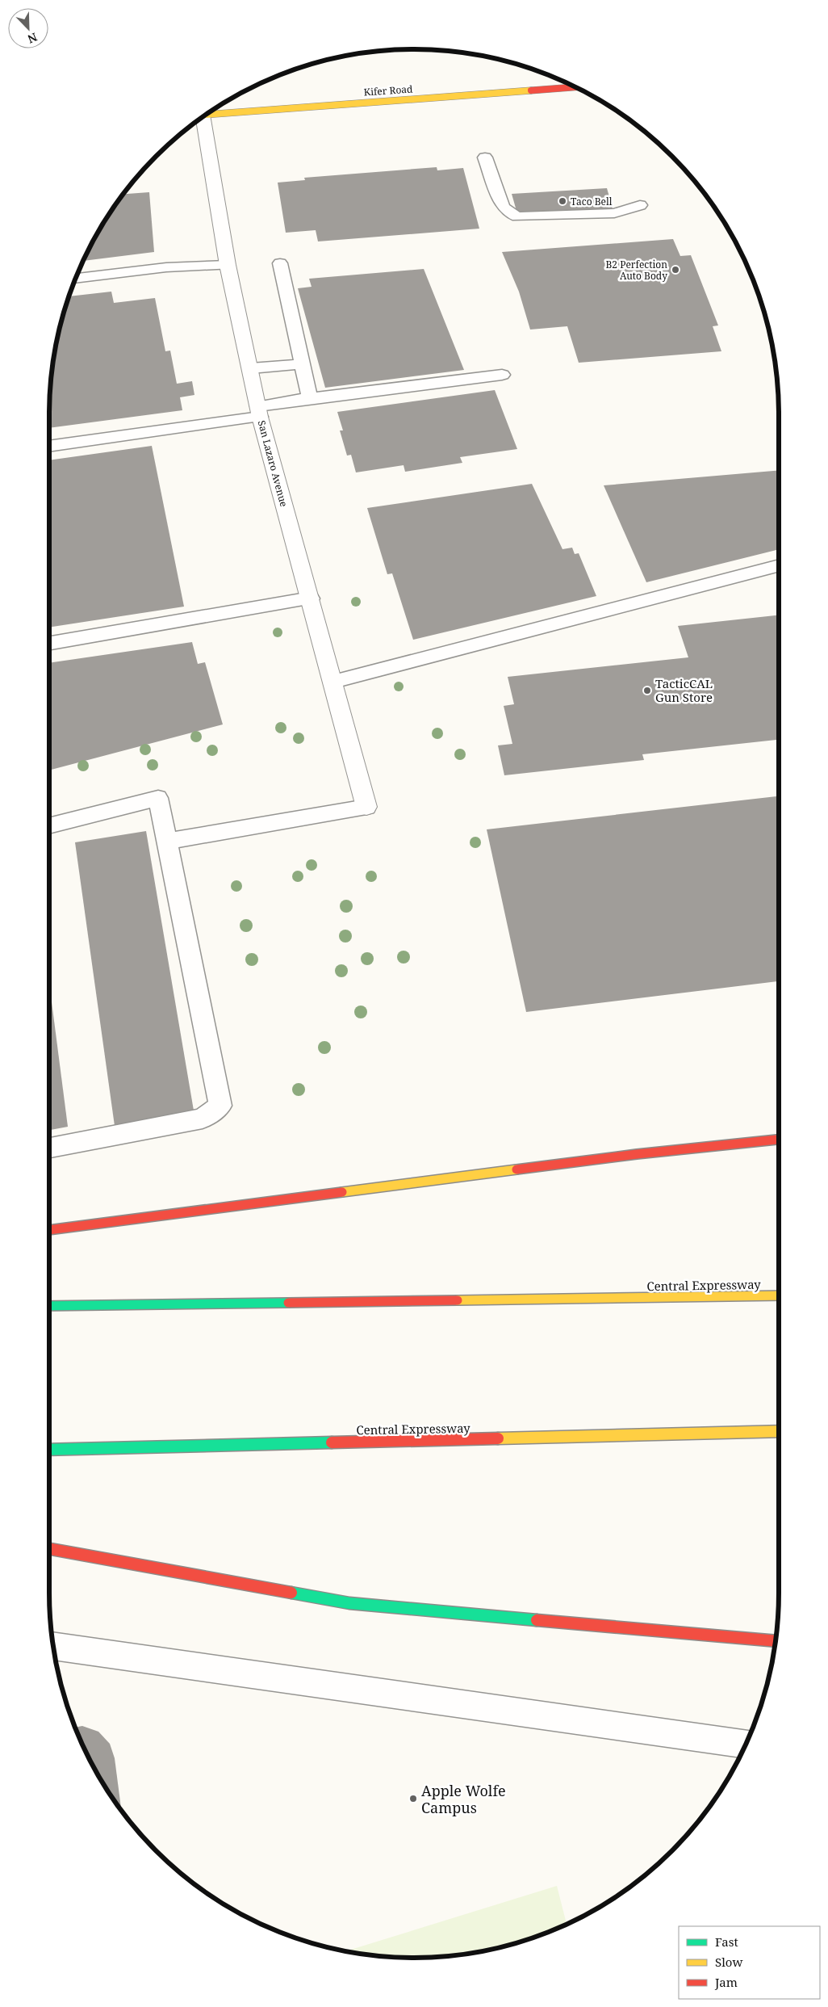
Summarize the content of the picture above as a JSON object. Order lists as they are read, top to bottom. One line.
{"streets":{"main road":["Kifer Road","Central Expressway"],"street":["San Lazaro Avenue"]},"places":["Taco Bell","B2 Perfection Auto Body","TacticCAL Gun Store","Apple Wolfe Campus"],"legend":["Fast","Slow","Jam"],"north":"bottom right"}
